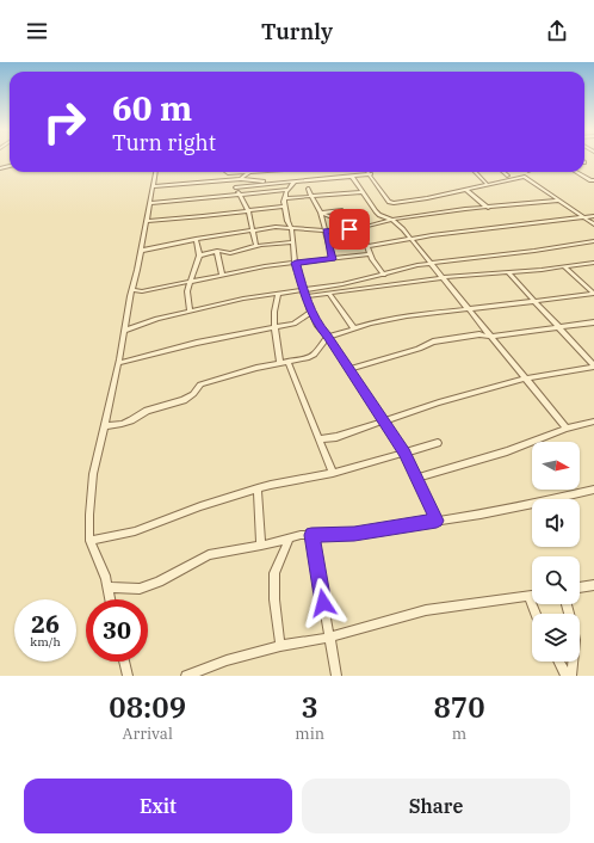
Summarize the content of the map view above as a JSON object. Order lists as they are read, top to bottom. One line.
{"north":"right","page":{"header":"Turnly","turn":["60 m","Turn right"],"speed":"26 km/h","limit":"30","eta":["08:09","Arrival","3","min","870","m"],"buttons":["Exit","Share"]}}
